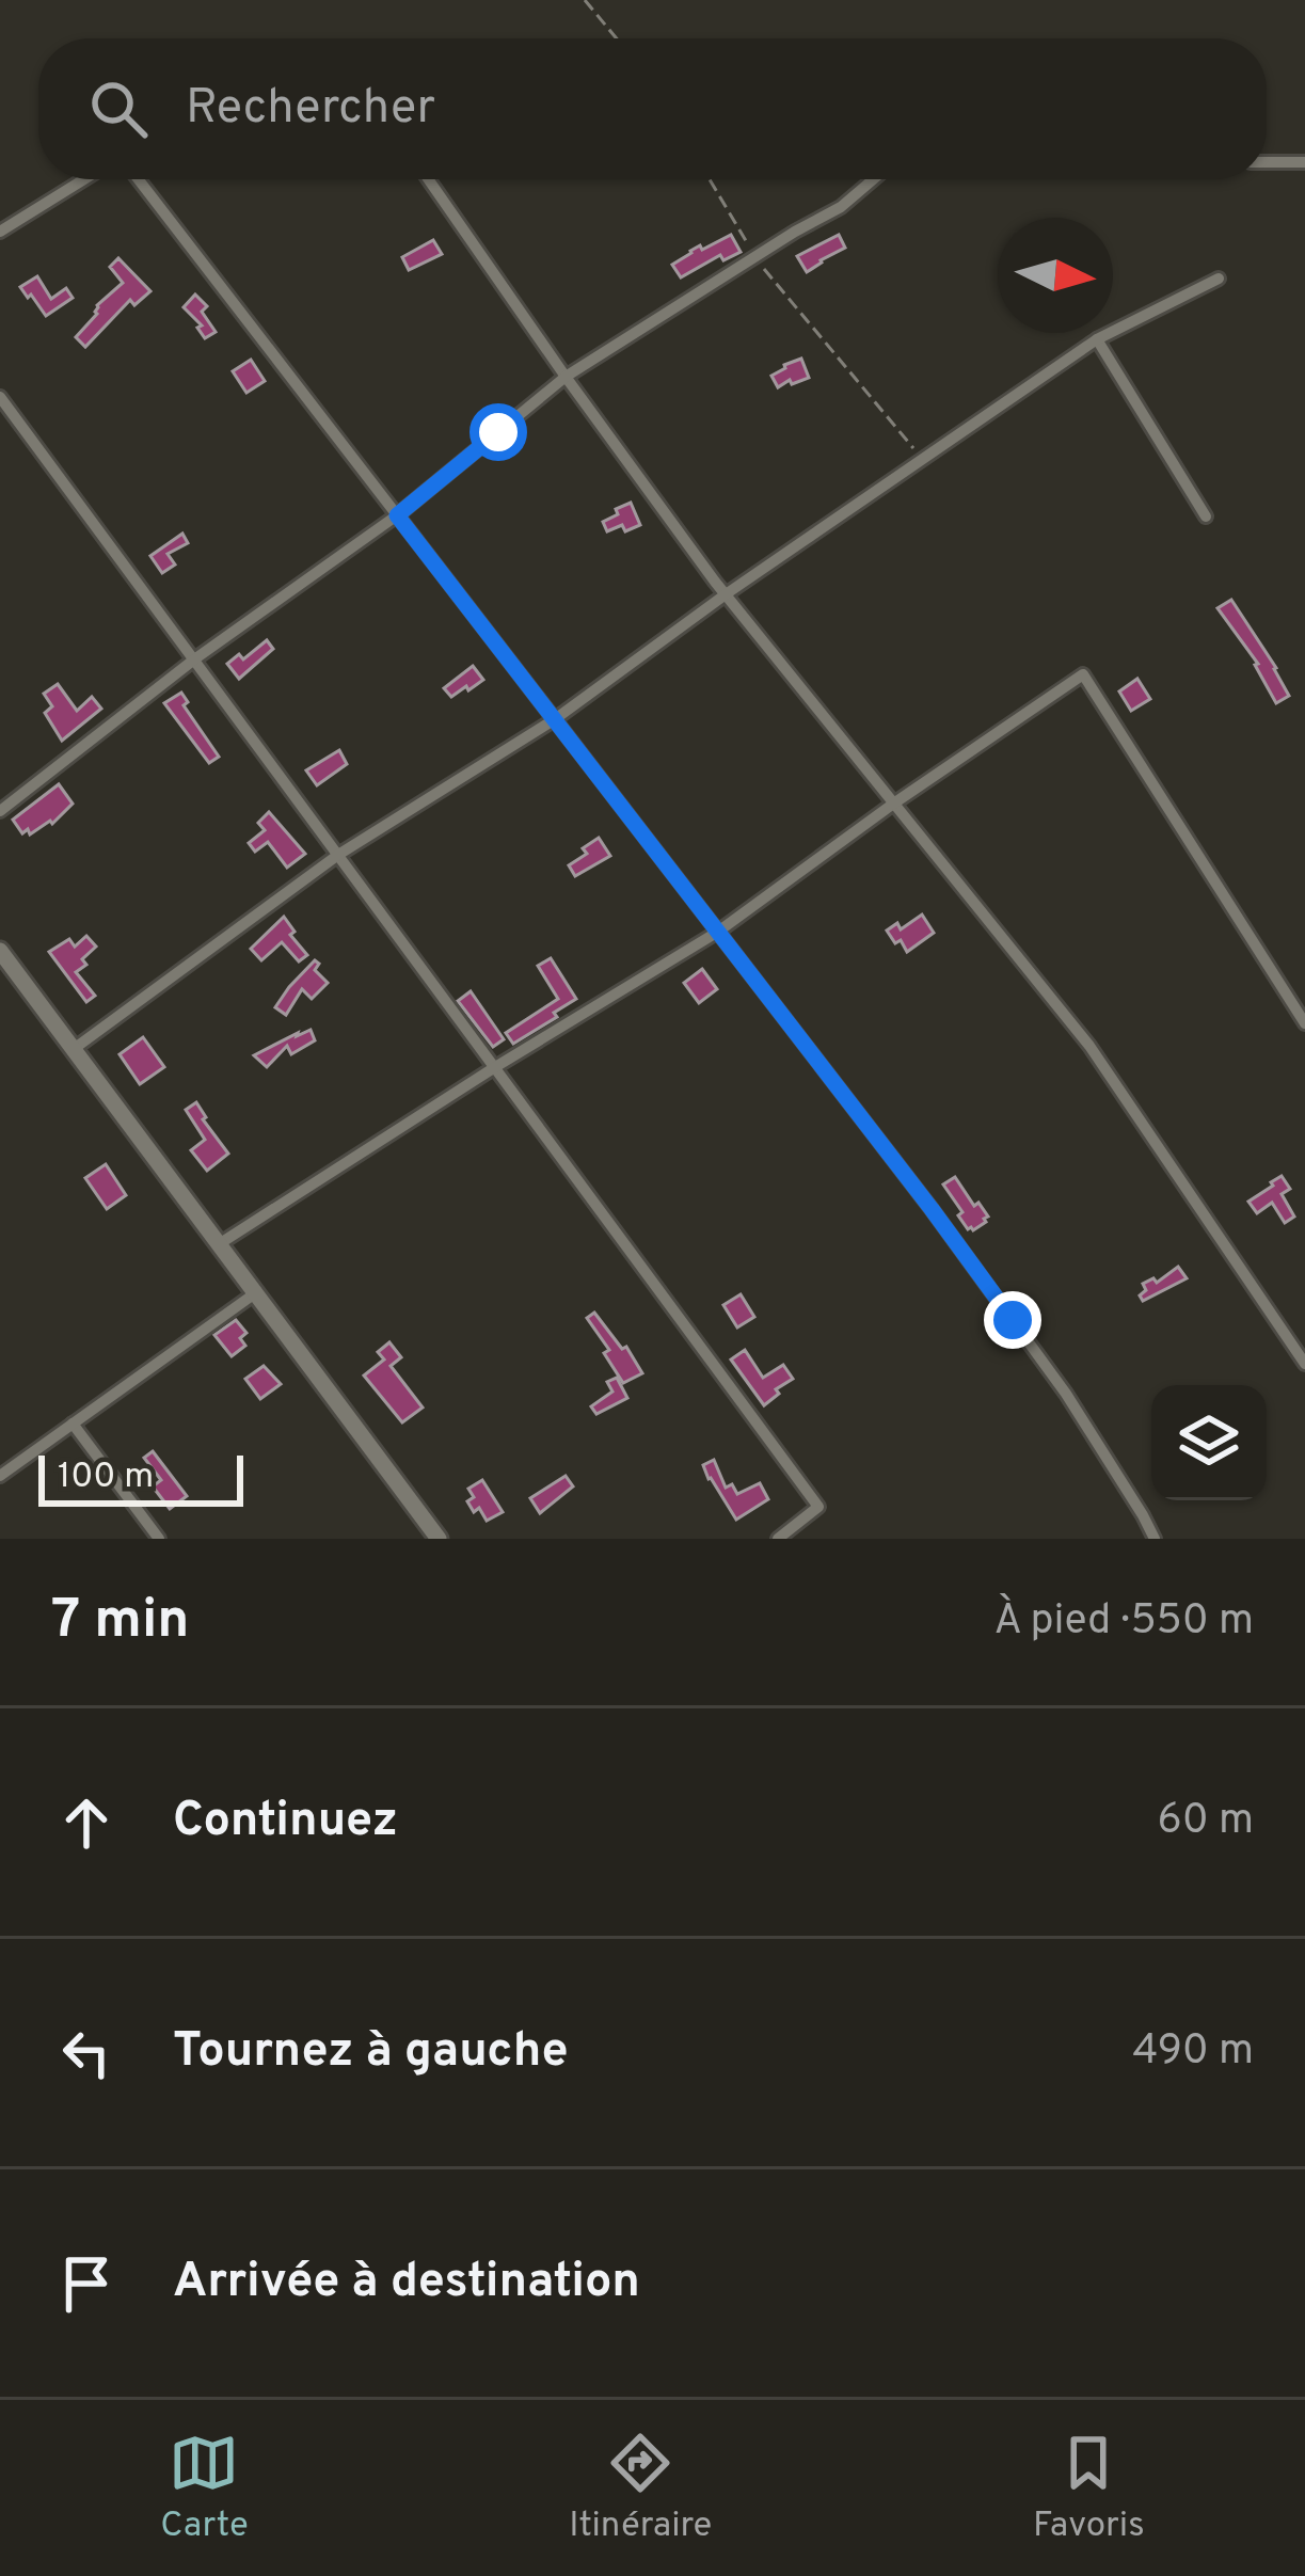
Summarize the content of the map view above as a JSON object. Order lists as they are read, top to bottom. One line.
{"scale_bar":"100 m","north":"right","page":{"search":"Rechercher","scale":"100 m","heading":["7 min","À pied · 550 m"],"list":[["Continuez","60 m"],["Tournez à gauche","490 m"],"Arrivée à destination"],"nav":["Carte","Itinéraire","Favoris"]}}
